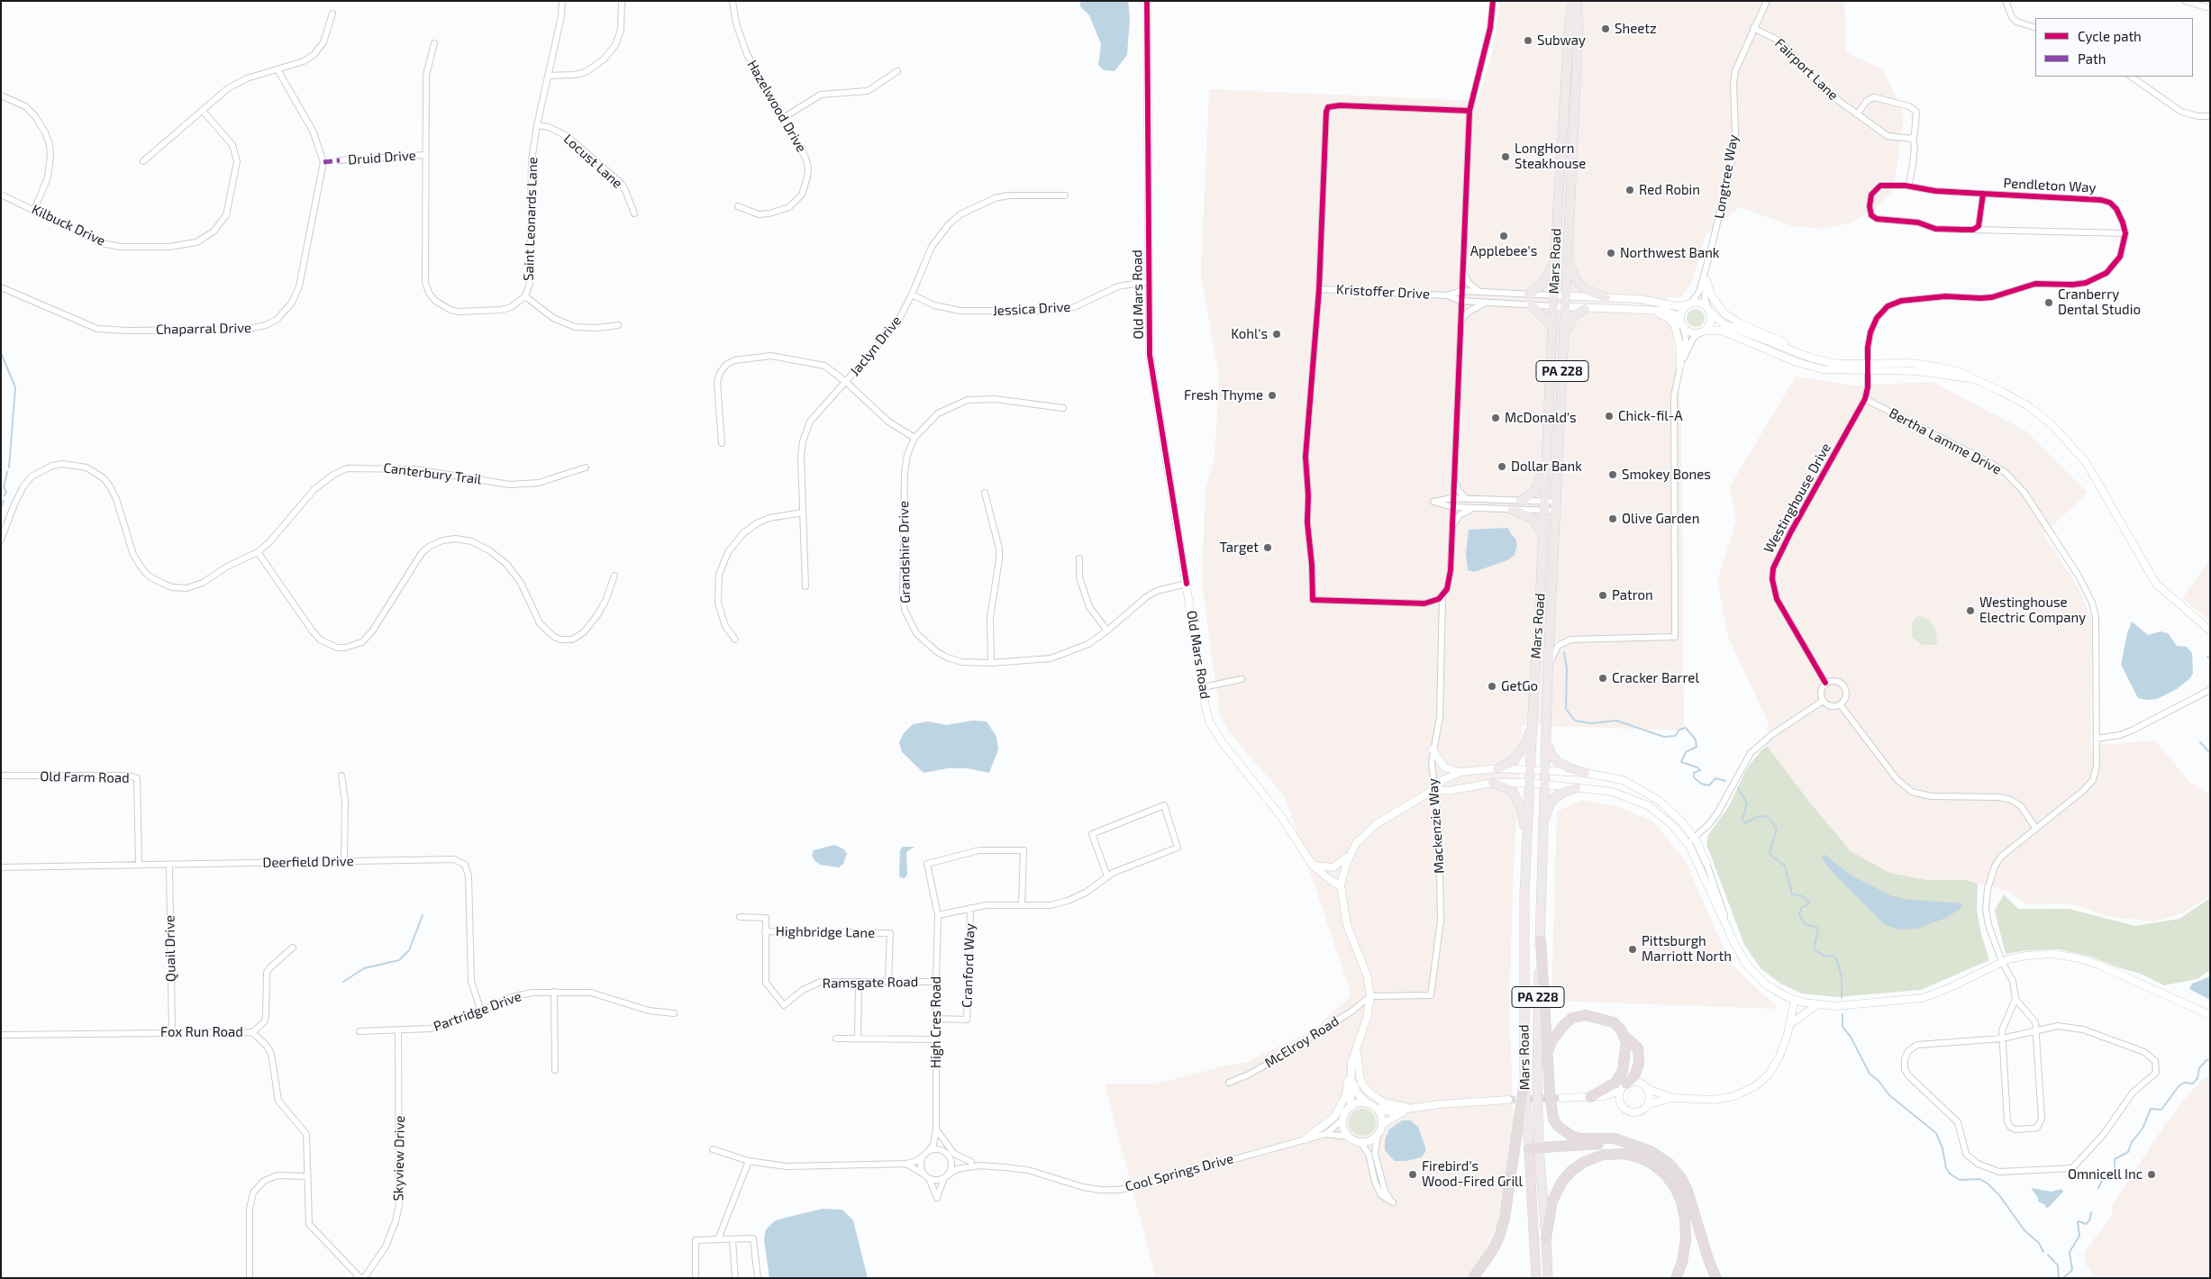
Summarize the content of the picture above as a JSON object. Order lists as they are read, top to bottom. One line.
{"streets":{"highway":["Mars Road","PA 228"],"street":["Fairport Lane","Hazelwood Drive","Druid Drive","Locust Lane","Longtree Way","Pendleton Way","Saint Leonards Lane","Kilbuck Drive","Kristoffer Drive","Old Mars Road","Jessica Drive","Chaparral Drive","Jaclyn Drive","Bertha Lamme Drive","Canterbury Trail","Westinghouse Drive","Grandshire Drive","Old Farm Road","Mackenzie Way","Deerfield Drive","Highbridge Lane","Quail Drive","Cranford Way","Ramsgate Road","Partridge Drive","High Cres Road","Fox Run Road","McElroy Road","Skyview Drive","Cool Springs Drive"]},"crossings":[["Fairport Lane","Longtree Way"],["Druid Drive","Saint Leonards Lane"],["Locust Lane","Saint Leonards Lane"],["Mars Road","Kristoffer Drive"],["Kristoffer Drive","Mackenzie Way"],["Old Mars Road","Jessica Drive"],["Old Mars Road","Grandshire Drive"],["Jessica Drive","Jaclyn Drive"],["Bertha Lamme Drive","Westinghouse Drive"],["Old Farm Road","Deerfield Drive"],["Mackenzie Way","McElroy Road"],["Deerfield Drive","Quail Drive"],["Deerfield Drive","Partridge Drive"],["Highbridge Lane","Ramsgate Road"],["Quail Drive","Fox Run Road"],["Cranford Way","High Cres Road"],["Ramsgate Road","High Cres Road"],["Partridge Drive","Skyview Drive"],["High Cres Road","Cool Springs Drive"]],"places":["Sheetz","Subway","LongHorn Steakhouse","Red Robin","Applebee's","Northwest Bank","Cranberry Dental Studio","Kohl's","Fresh Thyme","Chick-fil-A","McDonald's","Dollar Bank","Smokey Bones","Olive Garden","Target","Patron","Westinghouse Electric Company","Cracker Barrel","GetGo","Pittsburgh Marriott North","Firebird's Wood-Fired Grill","Omnicell Inc"],"legend":["Cycle path","Path"]}
